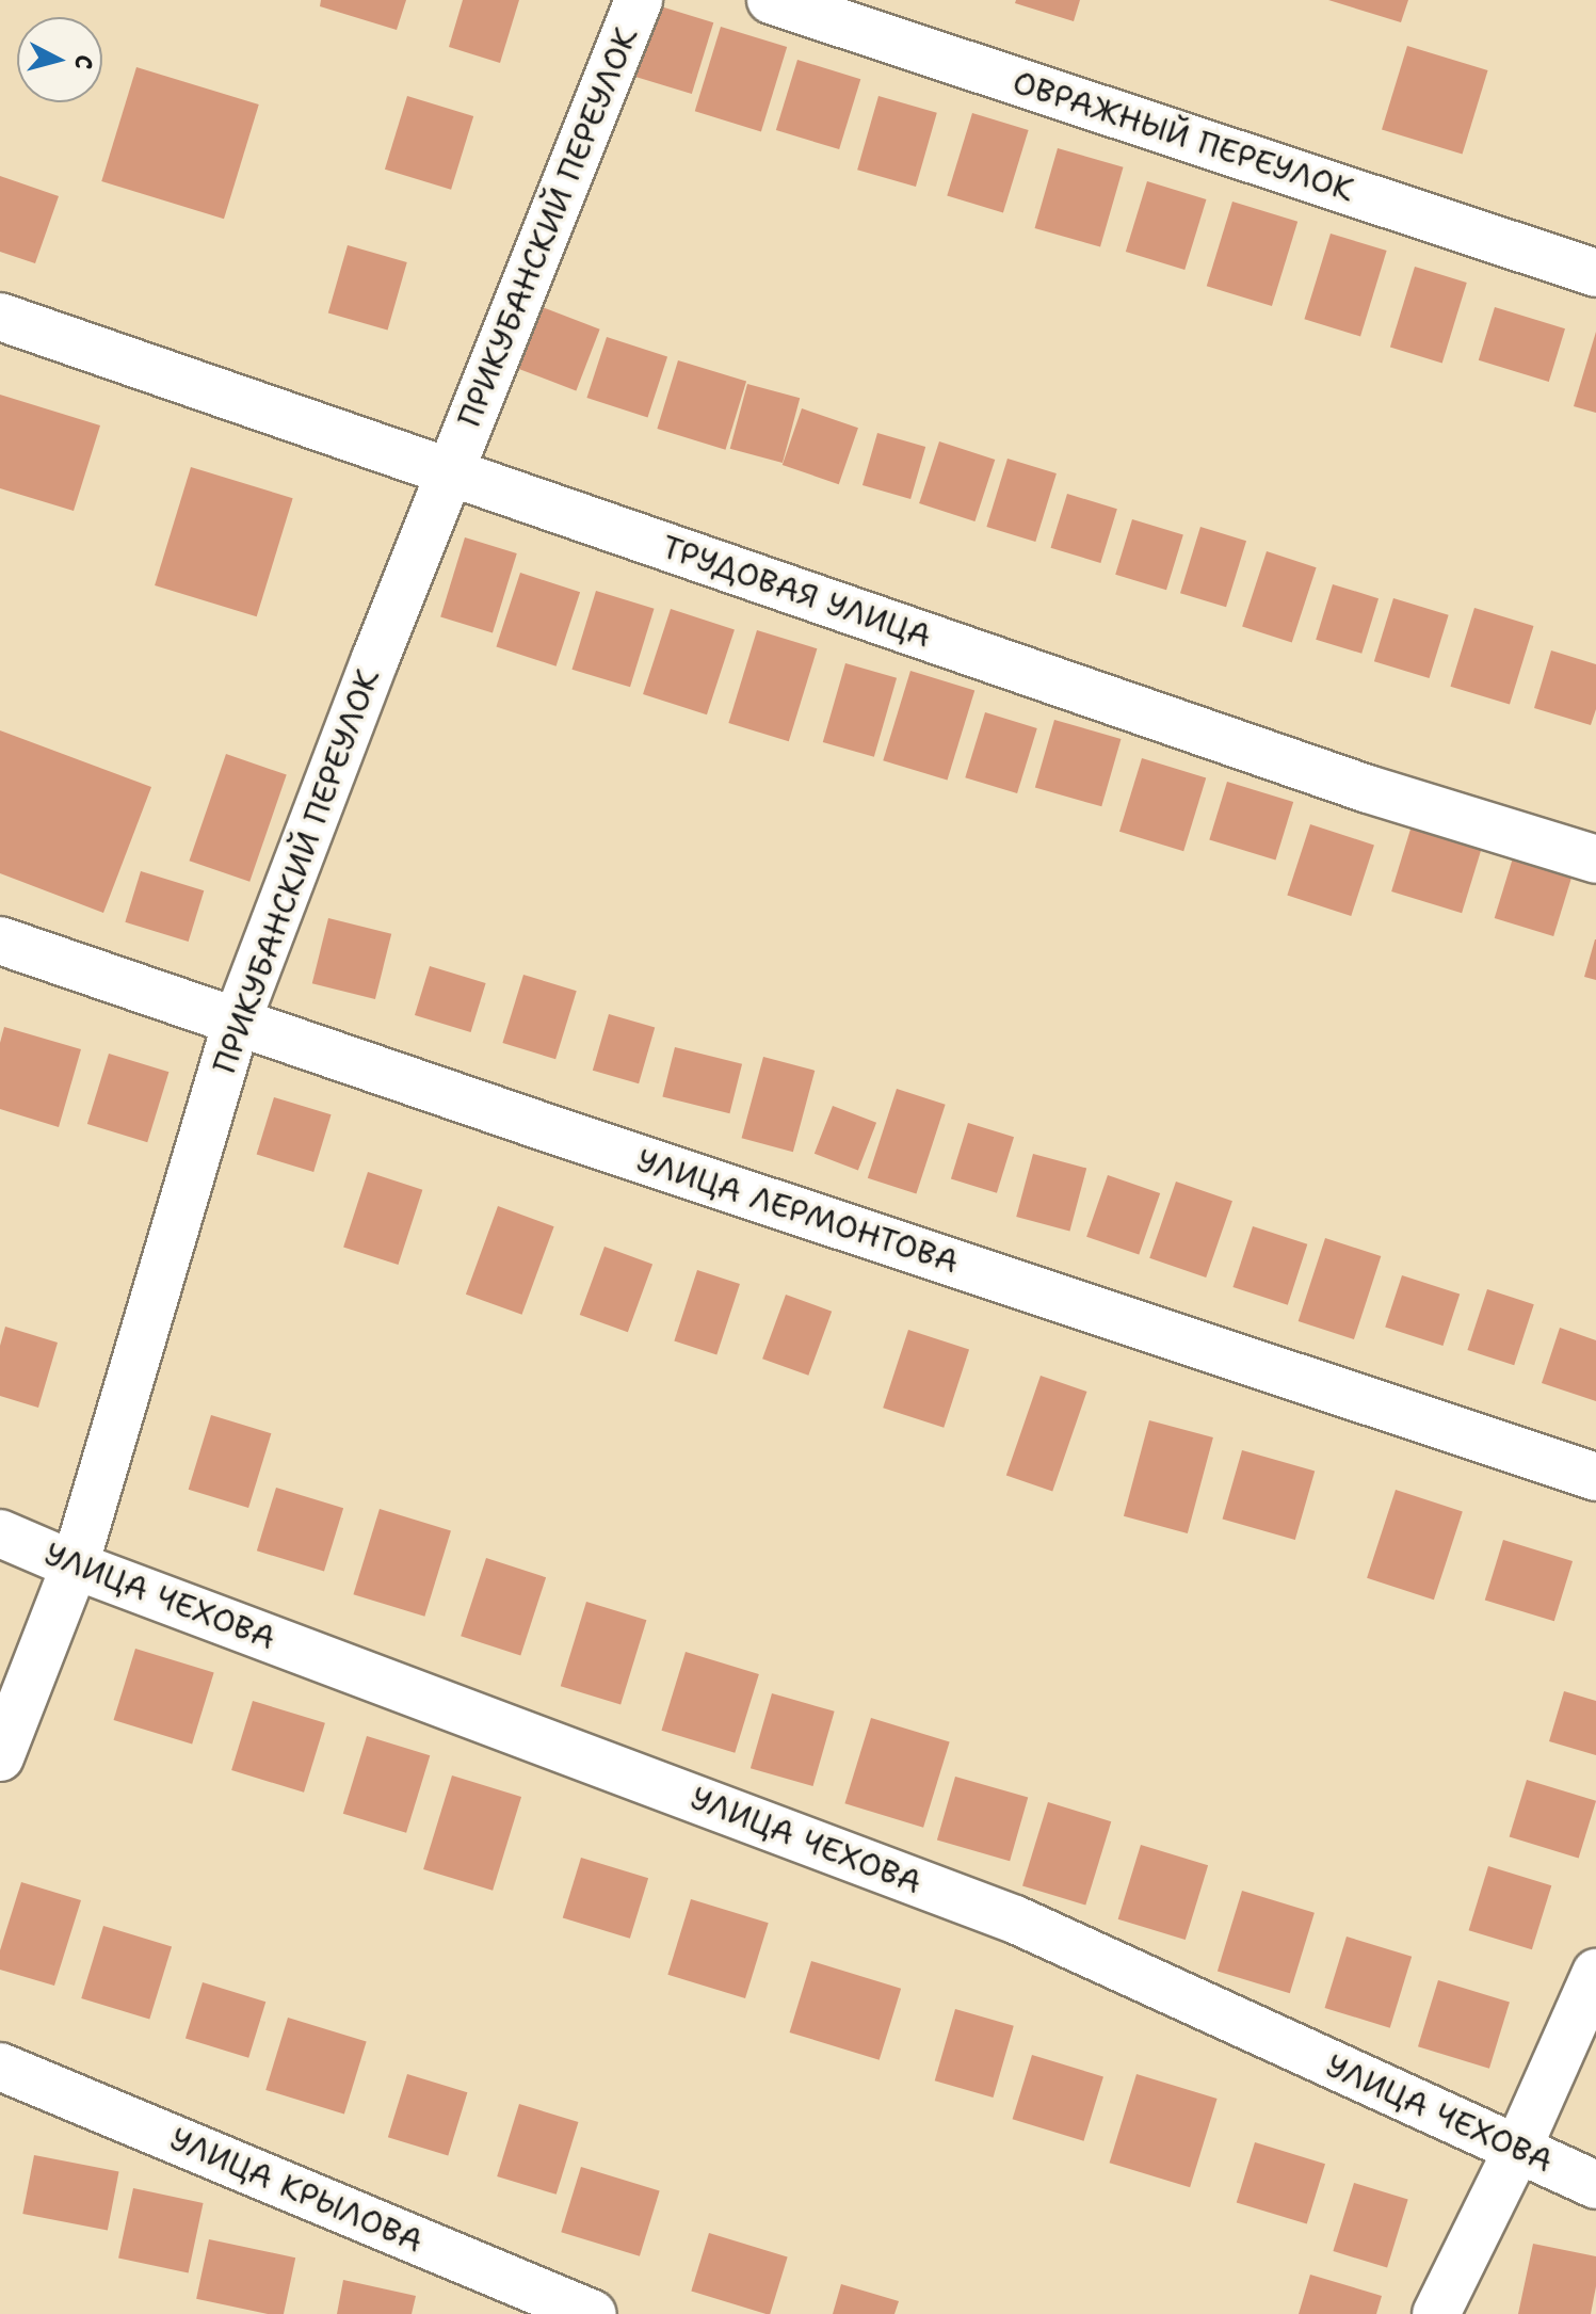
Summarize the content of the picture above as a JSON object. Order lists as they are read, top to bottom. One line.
{"streets":{"street":["ОВРАЖНЫЙ ПЕРЕУЛОК","ПРИКУБАНСКИЙ ПЕРЕУЛОК","ТРУДОВАЯ УЛИЦА","УЛИЦА ЛЕРМОНТОВА","УЛИЦА ЧЕХОВА","УЛИЦА КРЫЛОВА"]},"crossings":[["ПРИКУБАНСКИЙ ПЕРЕУЛОК","ТРУДОВАЯ УЛИЦА"],["ПРИКУБАНСКИЙ ПЕРЕУЛОК","УЛИЦА ЛЕРМОНТОВА"],["ПРИКУБАНСКИЙ ПЕРЕУЛОК","УЛИЦА ЧЕХОВА"]],"north":"right"}
